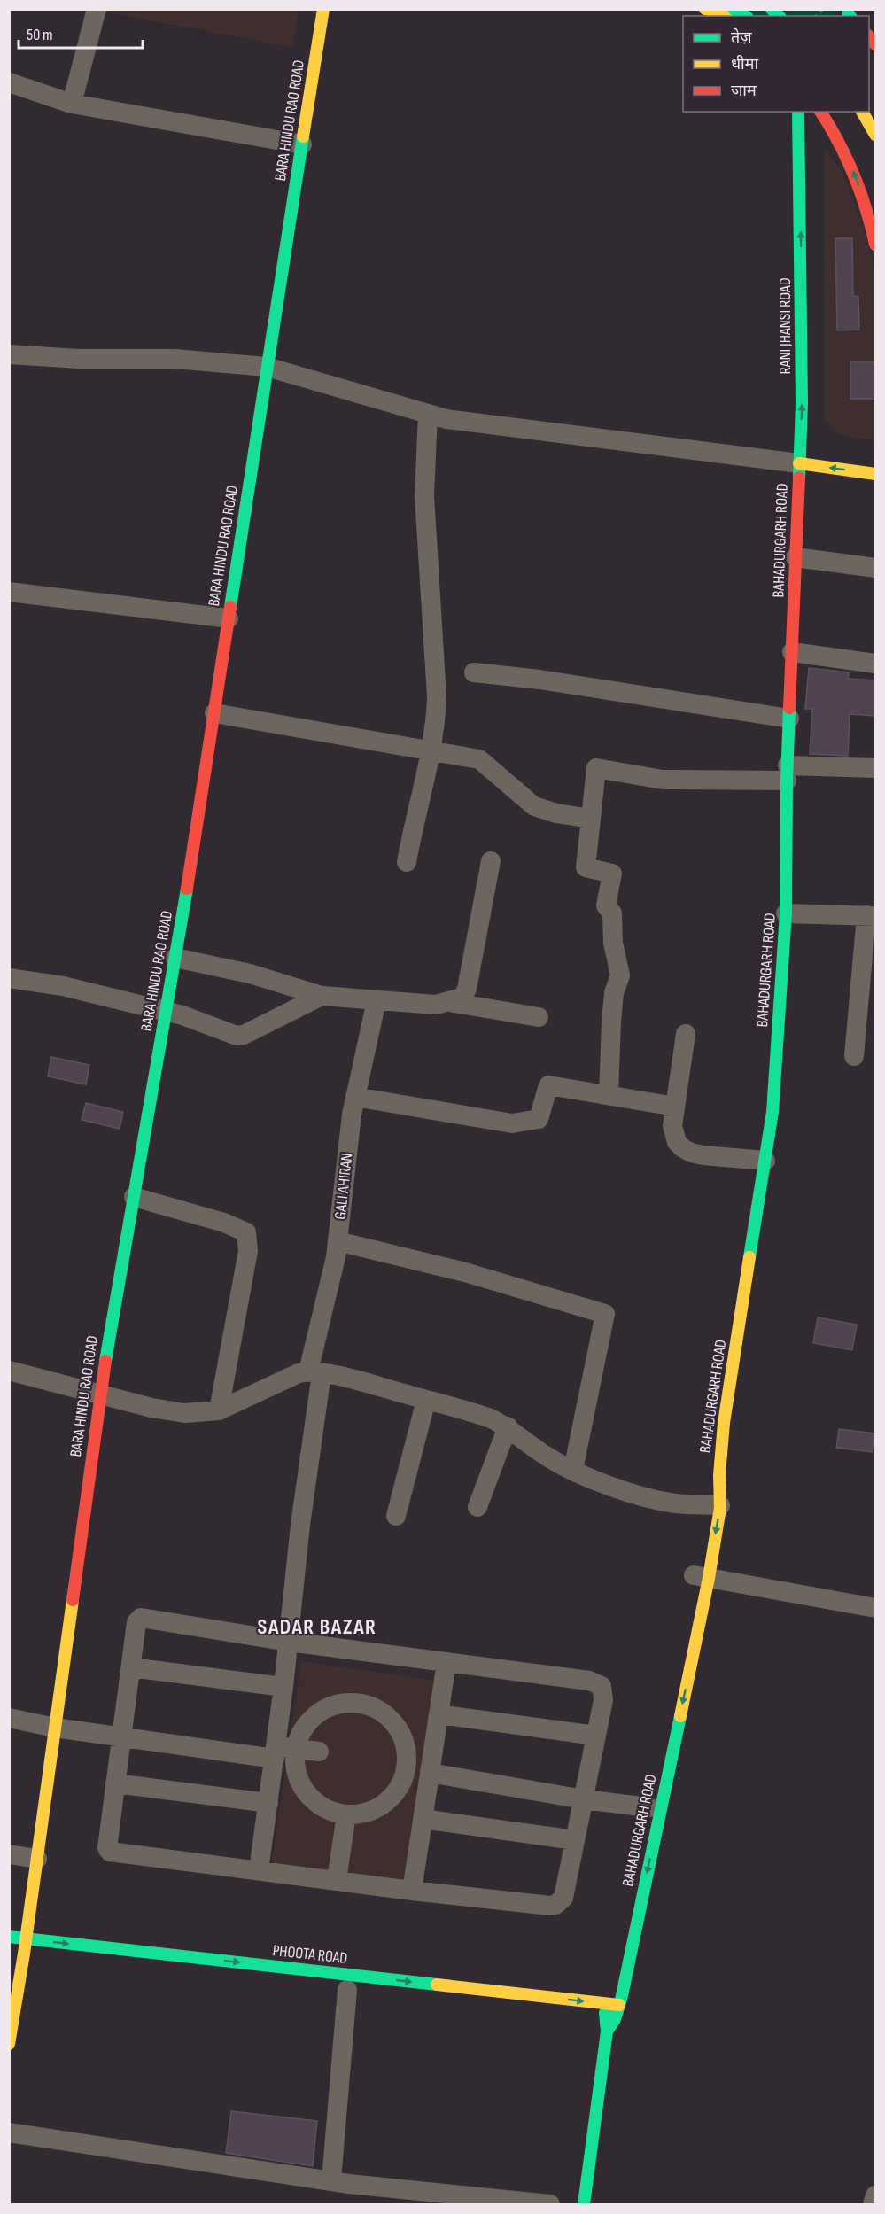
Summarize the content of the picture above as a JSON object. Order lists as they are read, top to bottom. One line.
{"streets":{"street":["BARA HINDU RAO ROAD","RANI JHANSI ROAD","BAHADURGARH ROAD","GALI AHIRAN","PHOOTA ROAD"]},"crossings":[["BARA HINDU RAO ROAD","PHOOTA ROAD"],["RANI JHANSI ROAD","BAHADURGARH ROAD"],["BAHADURGARH ROAD","PHOOTA ROAD"]],"one_way":["PHOOTA ROAD"],"districts":["SADAR BAZAR"],"legend":["तेज़","धीमा","जाम"],"scale_bar":"50 m"}
